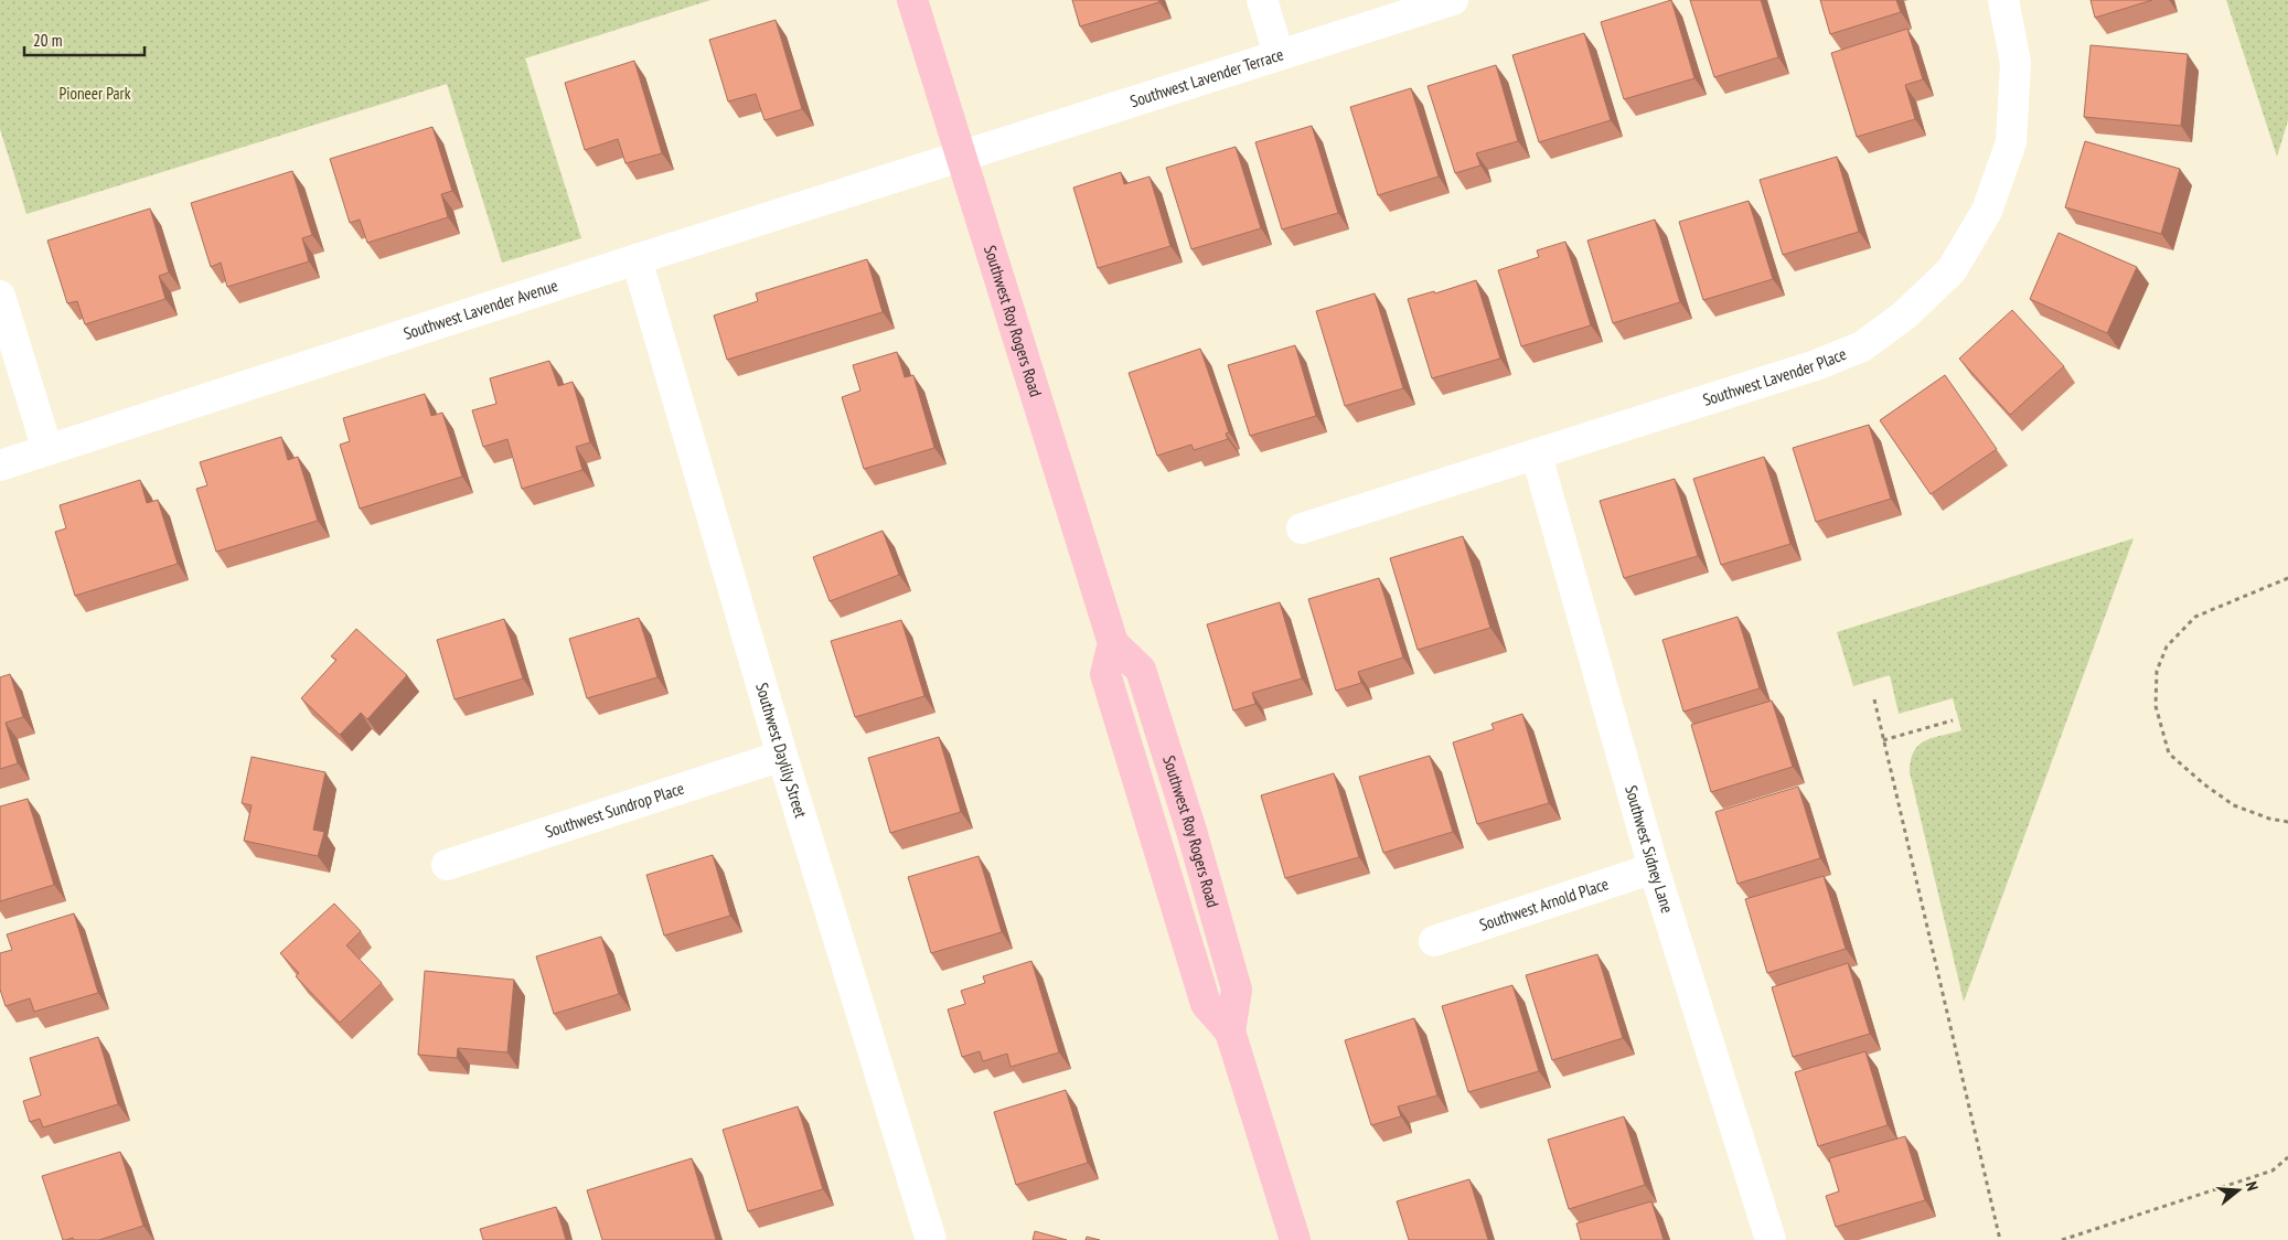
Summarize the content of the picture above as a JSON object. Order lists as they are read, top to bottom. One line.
{"streets":{"main road":["Southwest Roy Rogers Road"],"street":["Southwest Lavender Terrace","Southwest Lavender Avenue","Southwest Lavender Place","Southwest Daylily Street","Southwest Sundrop Place","Southwest Sidney Lane","Southwest Arnold Place"]},"crossings":[["Southwest Lavender Terrace","Southwest Lavender Avenue"],["Southwest Lavender Terrace","Southwest Roy Rogers Road"],["Southwest Lavender Avenue","Southwest Roy Rogers Road"],["Southwest Lavender Avenue","Southwest Daylily Street"],["Southwest Lavender Place","Southwest Sidney Lane"],["Southwest Daylily Street","Southwest Sundrop Place"],["Southwest Sidney Lane","Southwest Arnold Place"]],"parks":["Pioneer Park"],"scale_bar":"20 m","north":"right"}
